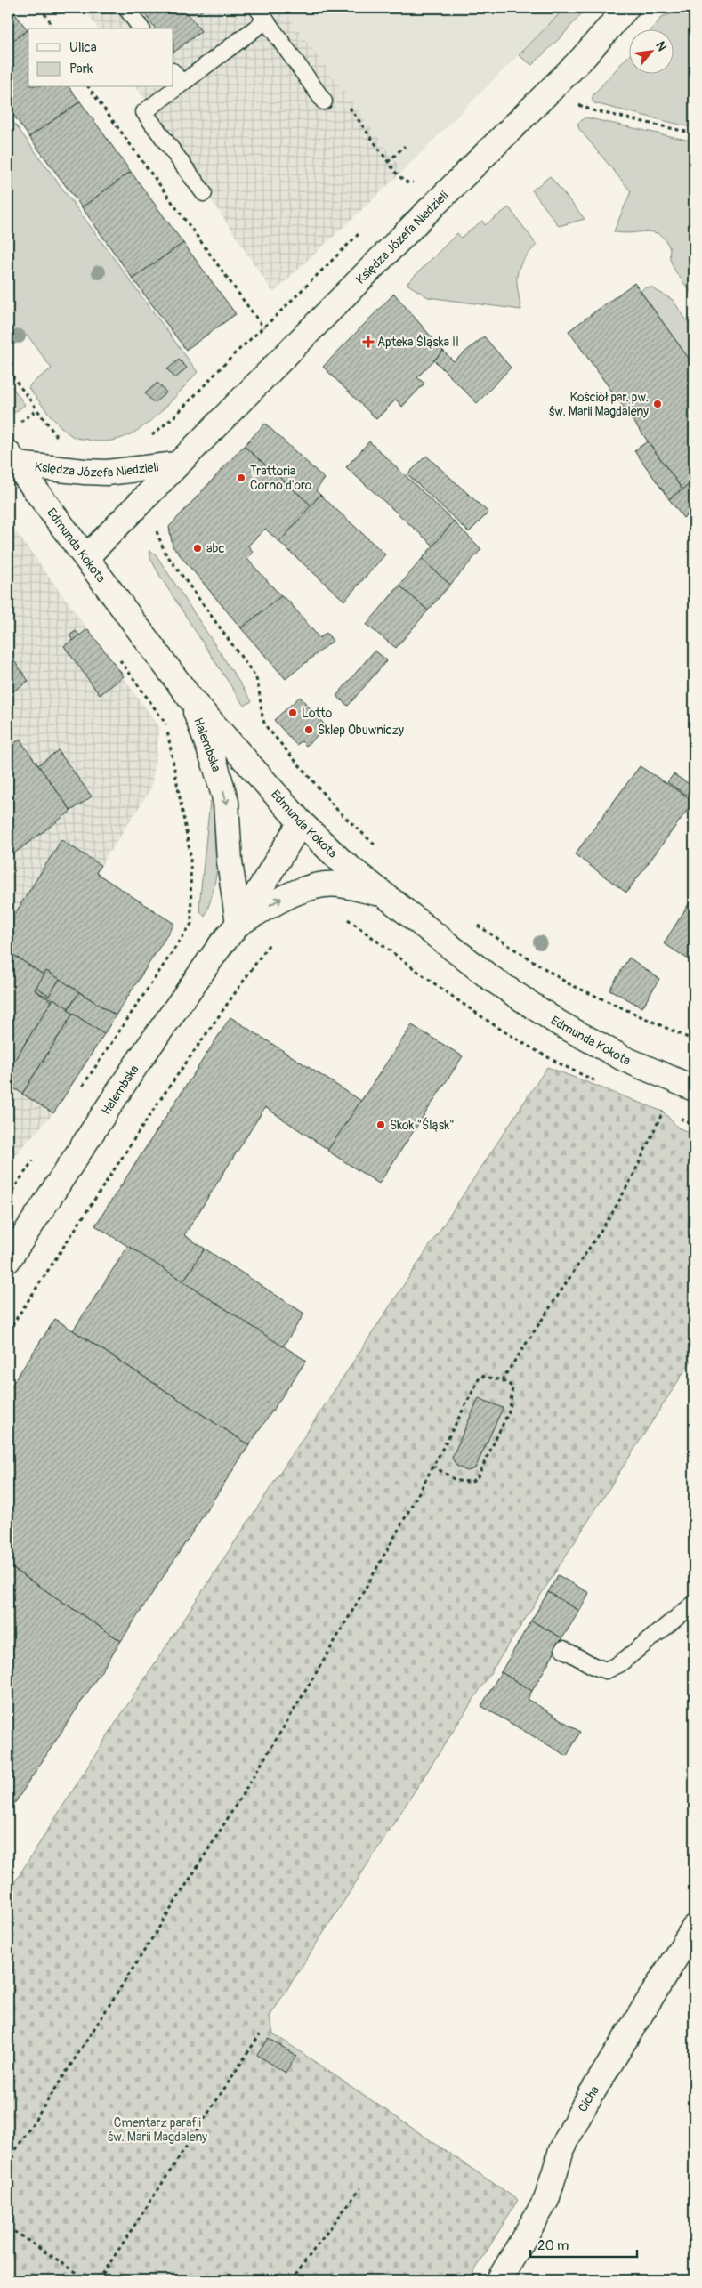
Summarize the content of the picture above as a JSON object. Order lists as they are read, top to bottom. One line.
{"streets":{"street":["Księdza Józefa Niedzieli","Edmunda Kokota","Halembska","Cicha"]},"crossings":[["Księdza Józefa Niedzieli","Edmunda Kokota"],["Edmunda Kokota","Halembska"]],"parks":["Cmentarz parafii św. Marii Magdaleny"],"places":{"health":["Apteka Śląska II"],"other":["Kościół par. pw. św. Marii Magdaleny","Trattoria Corno d'oro","abc","Lotto","Sklep Obuwniczy","Skok \"Śląsk\""]},"legend":["Ulica","Park"],"scale_bar":"20 m","north":"top right"}
